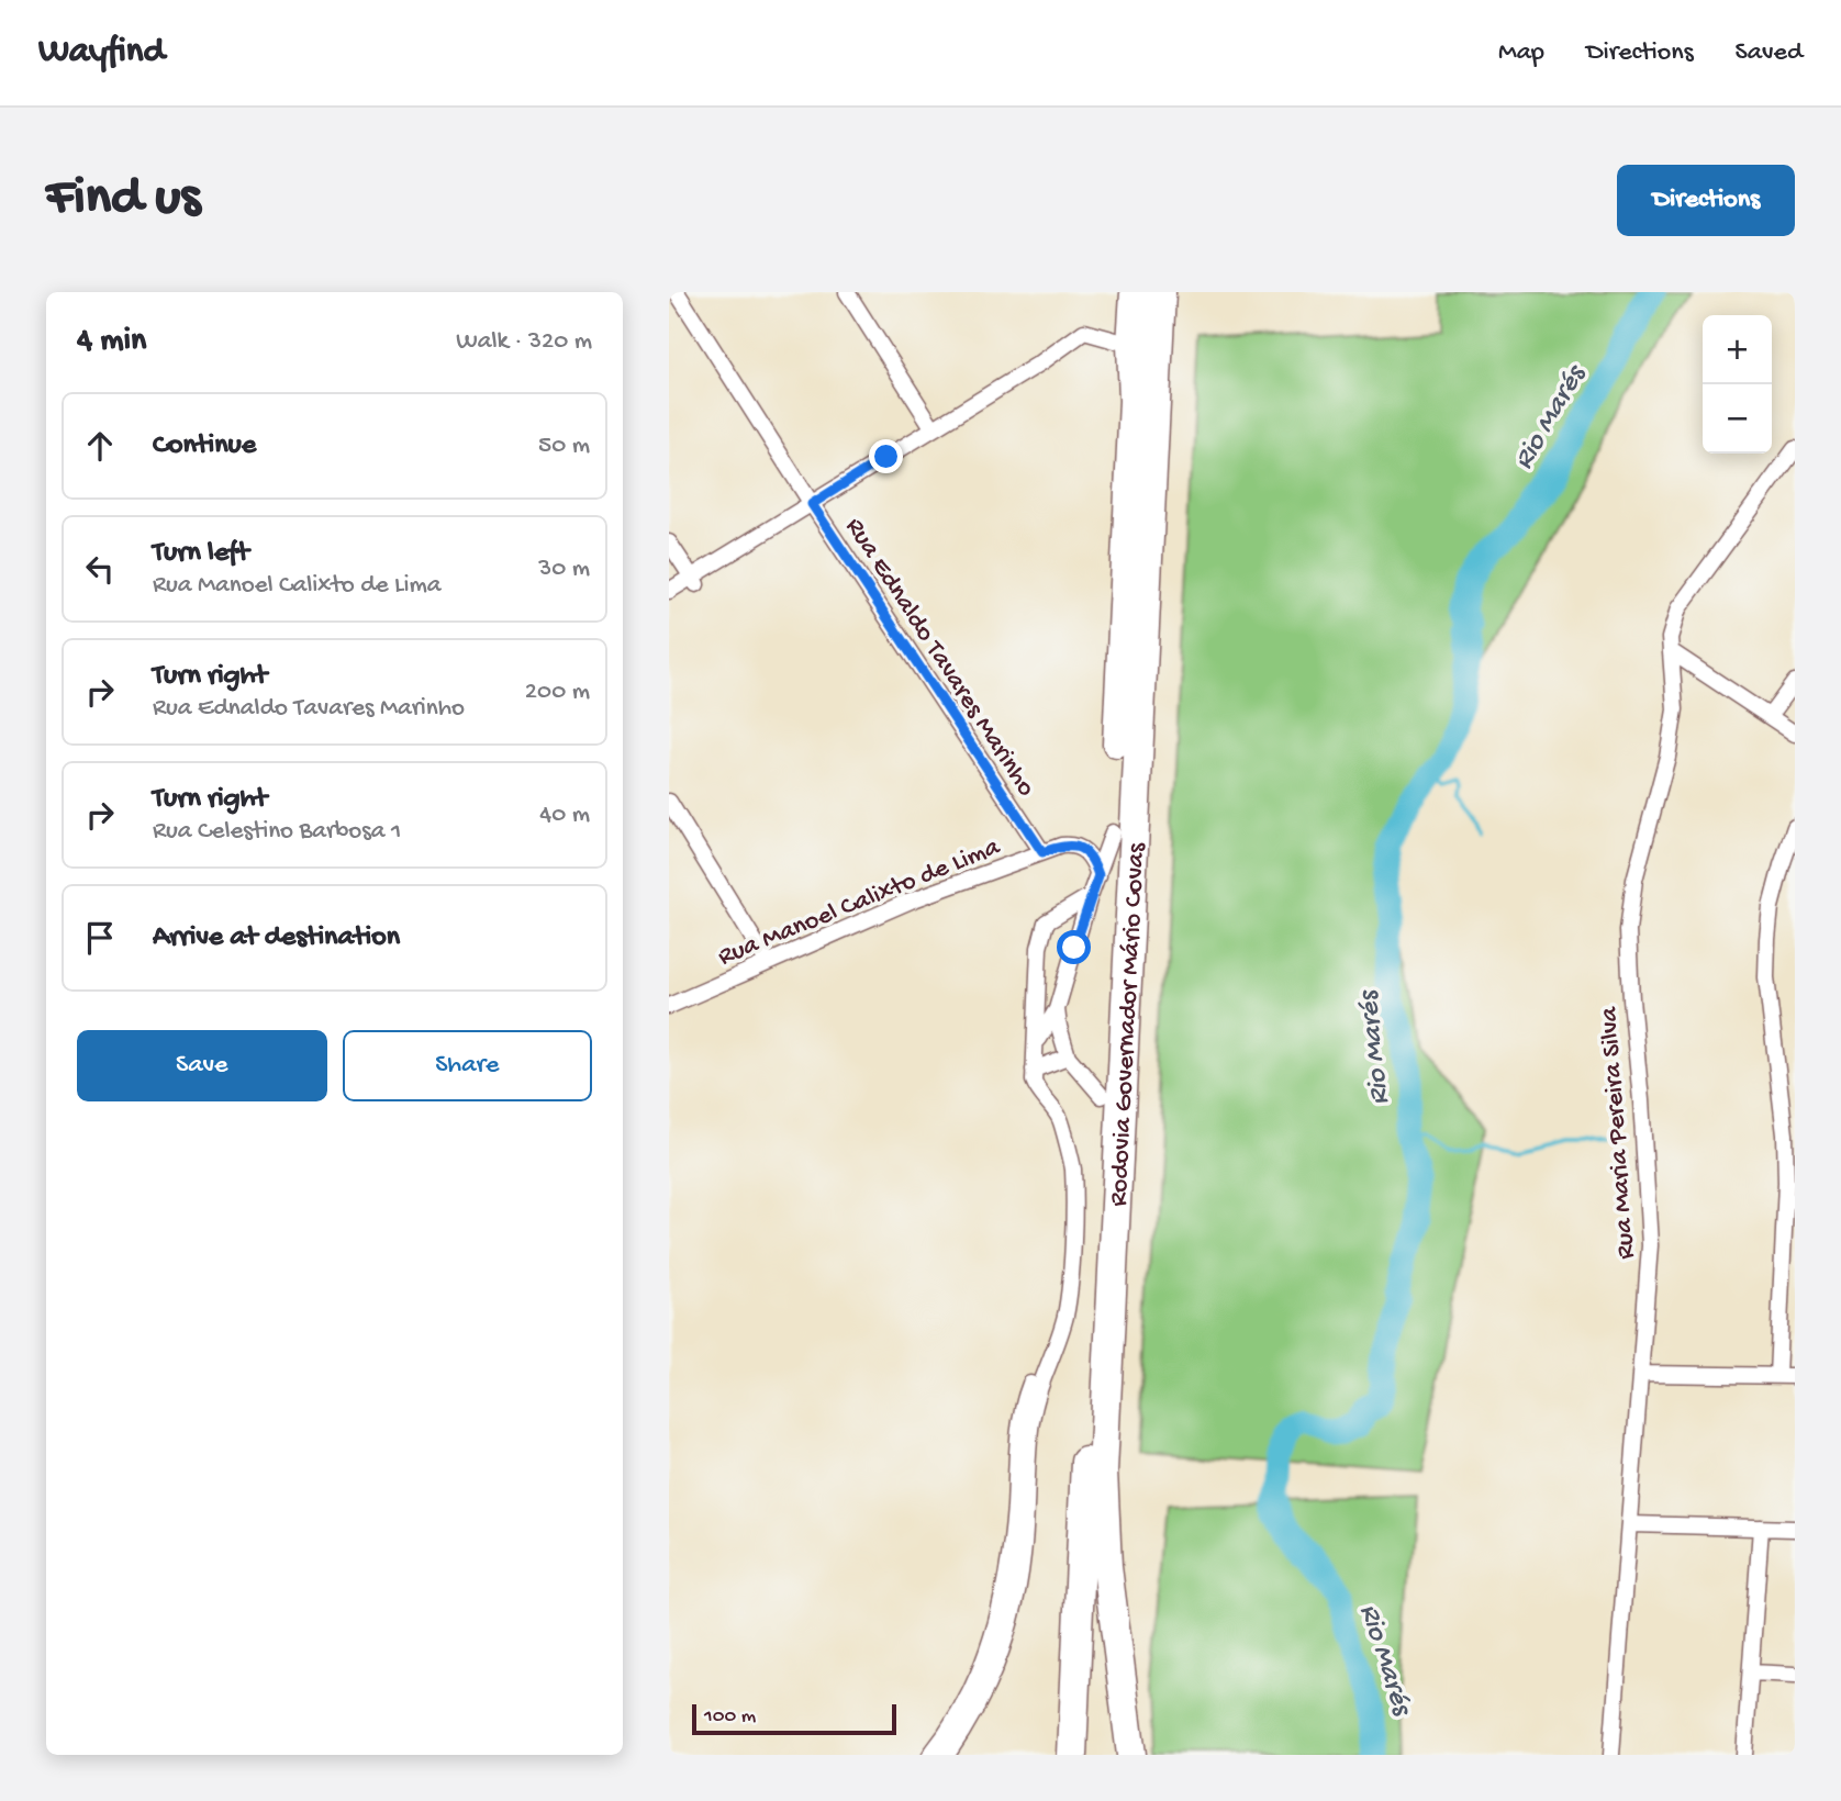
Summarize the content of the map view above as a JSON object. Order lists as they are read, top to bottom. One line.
{"streets":{"highway":["Rodovia Governador Mário Covas"],"street":["Rua Ednaldo Tavares Marinho","Rua Manoel Calixto de Lima","Rua Maria Pereira Silva"]},"crossings":[["Rua Ednaldo Tavares Marinho","Rua Manoel Calixto de Lima"]],"water":["Rio Marés"],"scale_bar":"100 m","page":{"header":"Wayfind","nav":["Map","Directions","Saved"],"buttons":["Directions",["Save","Share"]],"title":"Find us","heading":["4 min","Walk · 320 m"],"map_buttons":["+","−"],"list":[["Continue","50 m"],["Turn left","Rua Manoel Calixto de Lima","30 m"],["Turn right","Rua Ednaldo Tavares Marinho","200 m"],["Turn right","Rua Celestino Barbosa 1","40 m"],"Arrive at destination"],"scale":"100 m"}}
